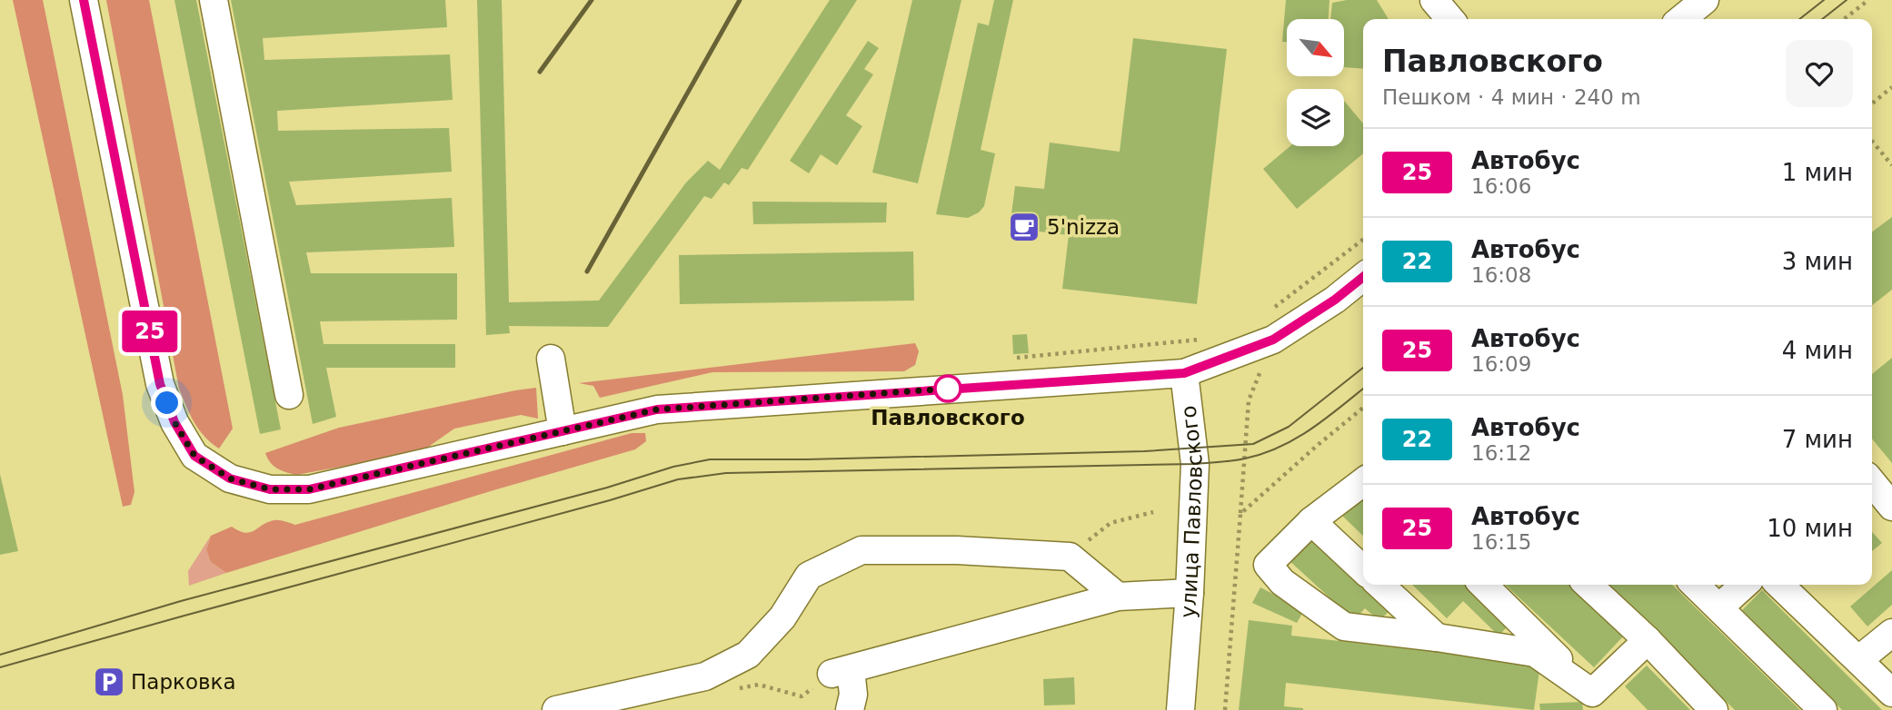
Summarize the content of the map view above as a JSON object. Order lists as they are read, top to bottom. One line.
{"streets":{"street":["улица Павловского"]},"places":{"cafe":["5'nizza"],"other":["Павловского"],"parking":["Парковка"]},"lines":["bus line 25"],"north":"bottom right","page":{"on_map":"25","heading":["Павловского","Пешком · 4 мин · 240 m"],"list":[{"mark":"25","name":"Автобус","note":"16:06","value":"1 мин"},{"mark":"22","name":"Автобус","note":"16:08","value":"3 мин"},{"mark":"25","name":"Автобус","note":"16:09","value":"4 мин"},{"mark":"22","name":"Автобус","note":"16:12","value":"7 мин"},{"mark":"25","name":"Автобус","note":"16:15","value":"10 мин"}]}}
